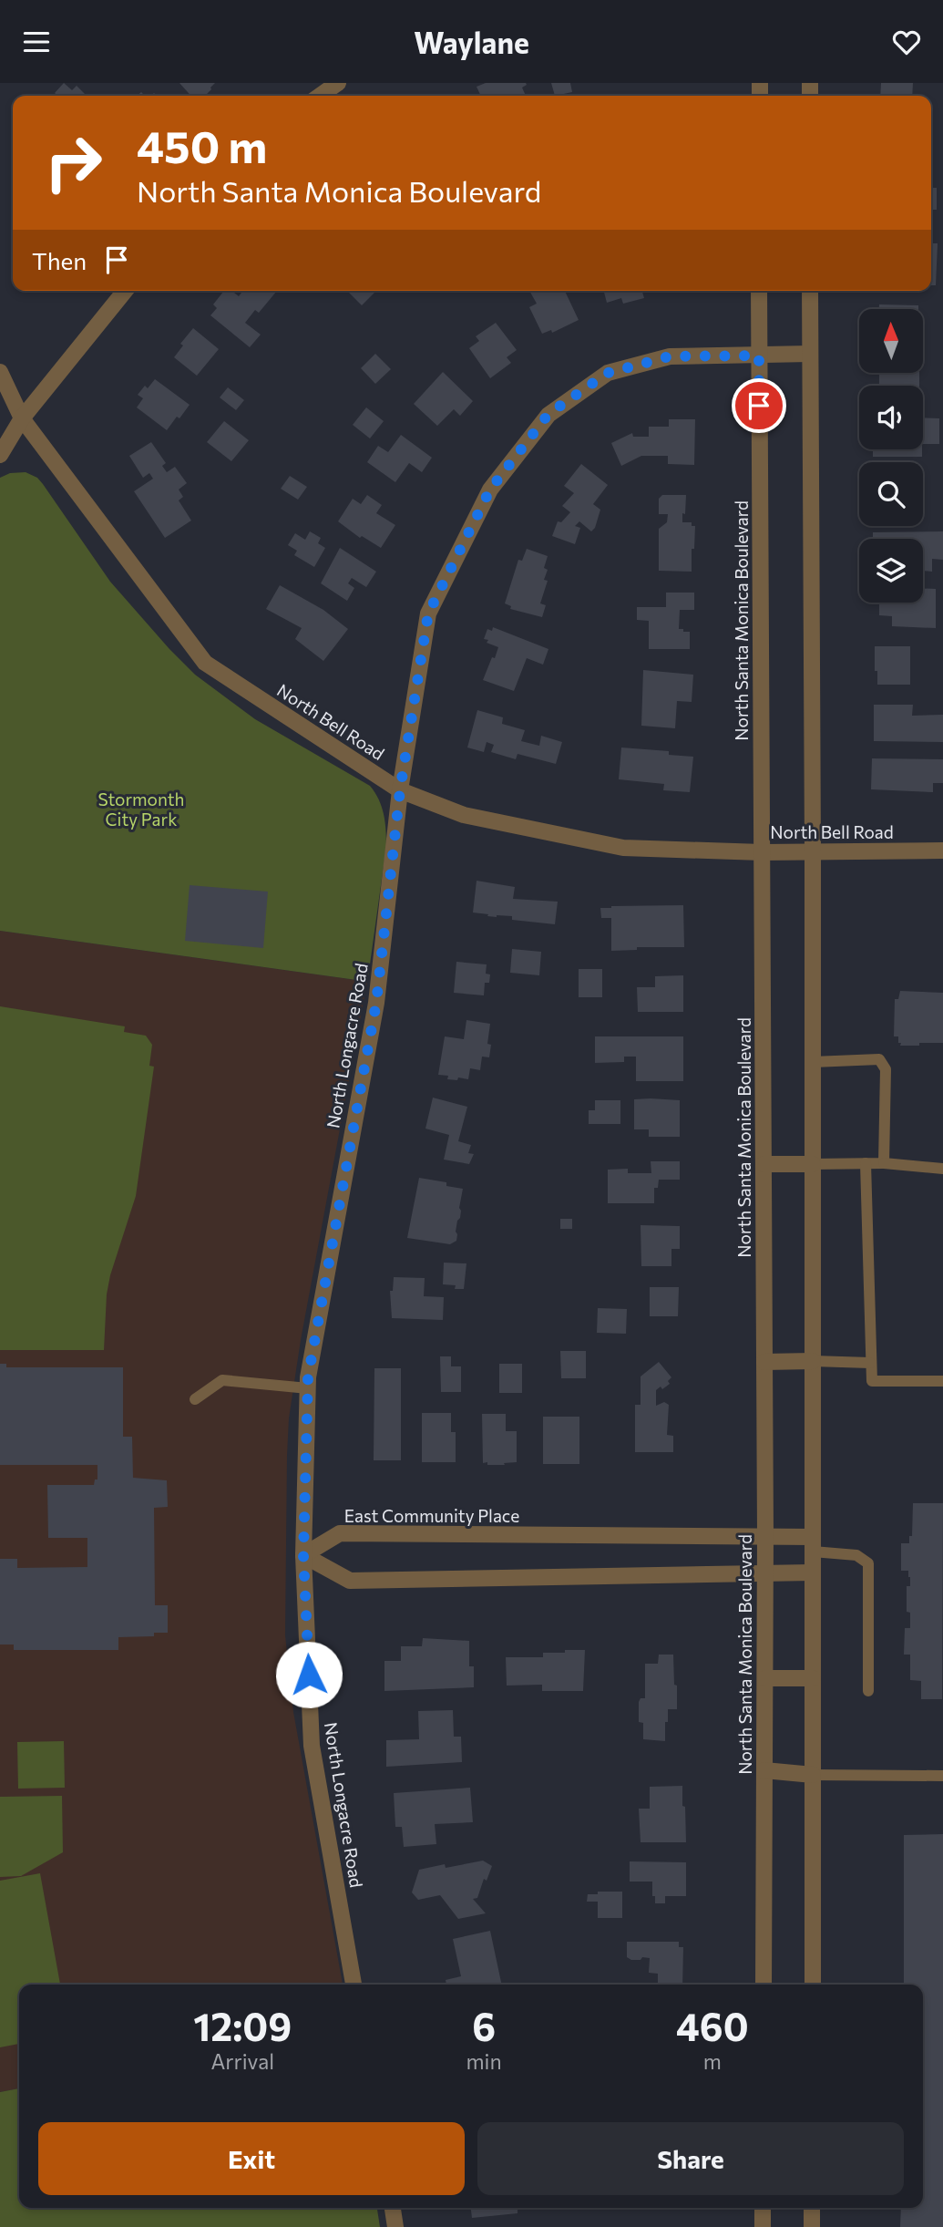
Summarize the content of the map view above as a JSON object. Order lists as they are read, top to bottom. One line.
{"streets":{"street":["North Santa Monica Boulevard","North Bell Road","North Longacre Road","East Community Place"]},"crossings":[["North Santa Monica Boulevard","North Bell Road"],["North Santa Monica Boulevard","North Longacre Road"],["North Santa Monica Boulevard","East Community Place"],["North Bell Road","North Longacre Road"],["North Longacre Road","East Community Place"]],"parks":["Stormonth City Park"],"north":"top","page":{"header":"Waylane","turn":["450 m","North Santa Monica Boulevard"],"then":"Then","eta":["12:09","Arrival","6","min","460","m"],"buttons":["Exit","Share"]}}
